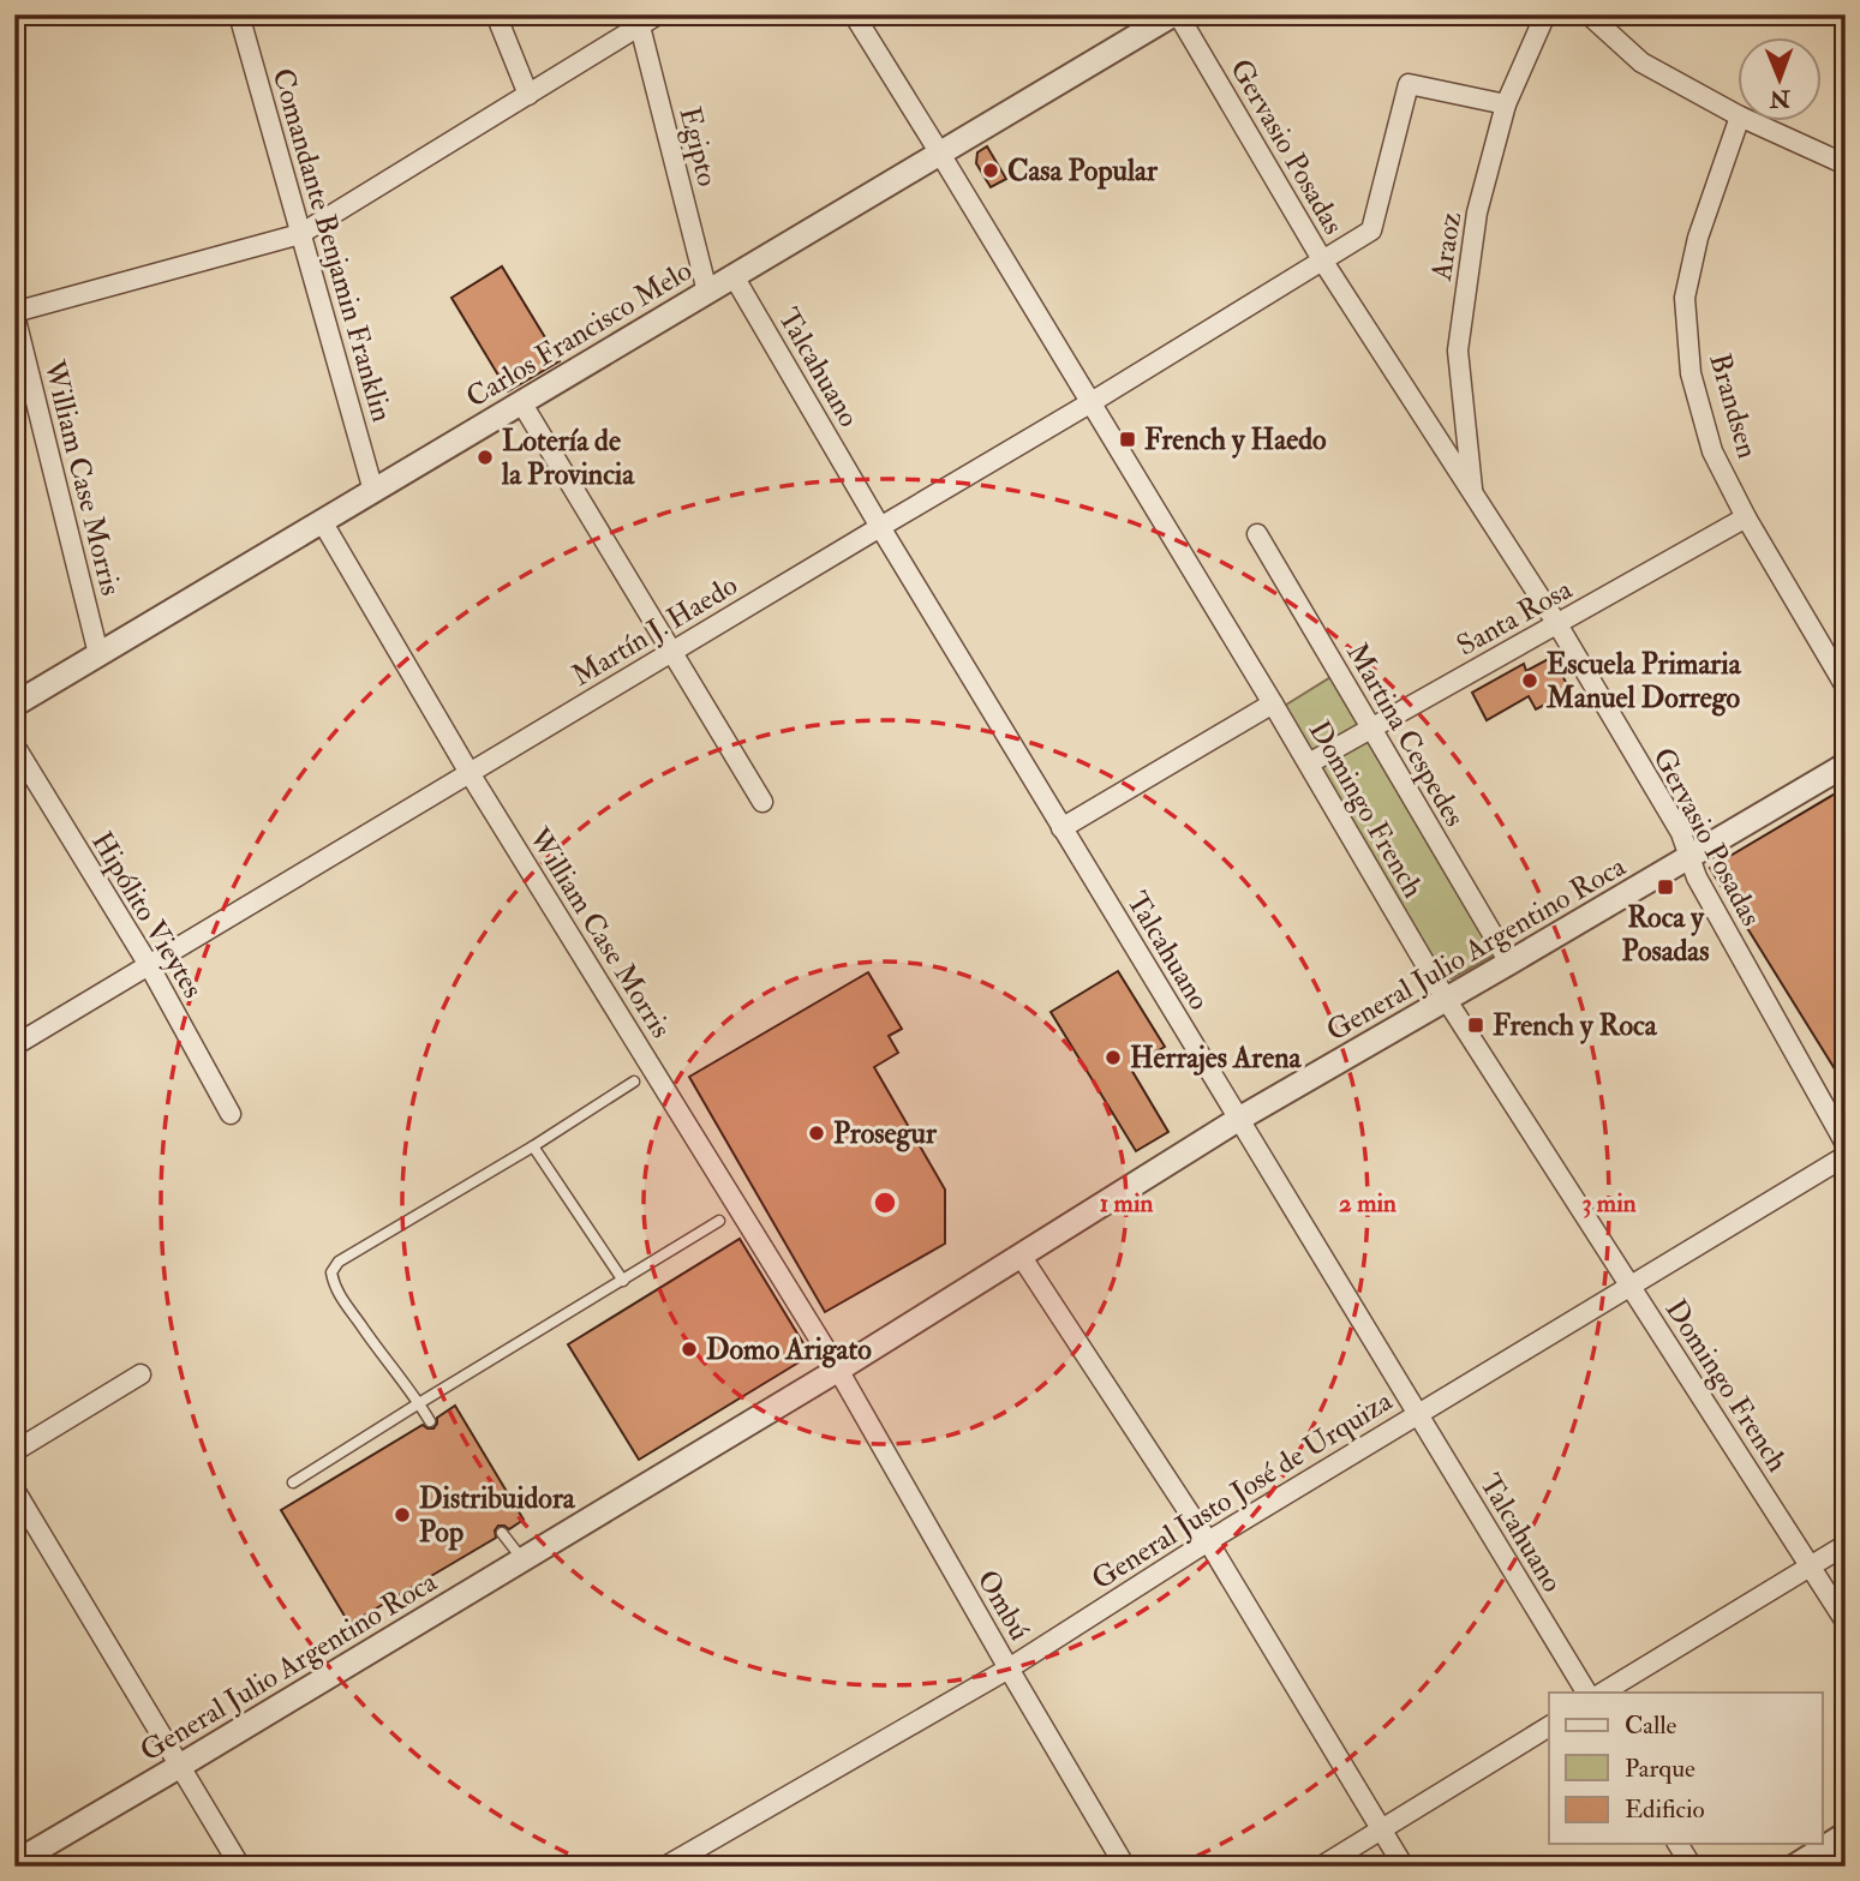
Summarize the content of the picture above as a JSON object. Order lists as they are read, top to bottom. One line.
{"streets":{"street":["Egipto","Gervasio Posadas","Comandante Benjamin Franklin","Araoz","Carlos Francisco Melo","Talcahuano","Brandsen","William Case Morris","Santa Rosa","Martín J. Haedo","Martina Cespedes","Domingo French","Hipólito Vieytes","General Julio Argentino Roca","General Justo José de Urquiza","Ombú"]},"crossings":[["Egipto","Carlos Francisco Melo"],["Gervasio Posadas","Araoz"],["Gervasio Posadas","Carlos Francisco Melo"],["Gervasio Posadas","Santa Rosa"],["Gervasio Posadas","Martín J. Haedo"],["Gervasio Posadas","General Julio Argentino Roca"],["Comandante Benjamin Franklin","Carlos Francisco Melo"],["Carlos Francisco Melo","Talcahuano"],["Carlos Francisco Melo","William Case Morris"],["Carlos Francisco Melo","Domingo French"],["Talcahuano","Martín J. Haedo"],["Talcahuano","General Julio Argentino Roca"],["Talcahuano","General Justo José de Urquiza"],["Brandsen","Santa Rosa"],["William Case Morris","Martín J. Haedo"],["William Case Morris","General Julio Argentino Roca"],["William Case Morris","Ombú"],["Santa Rosa","Martina Cespedes"],["Santa Rosa","Domingo French"],["Martín J. Haedo","Domingo French"],["Martín J. Haedo","Hipólito Vieytes"],["Martina Cespedes","General Julio Argentino Roca"],["Domingo French","General Julio Argentino Roca"],["Domingo French","General Justo José de Urquiza"],["General Julio Argentino Roca","Ombú"],["General Justo José de Urquiza","Ombú"]],"places":{"other":["Casa Popular","Lotería de la Provincia","Escuela Primaria Manuel Dorrego","Herrajes Arena","Prosegur","Domo Arigato","Distribuidora Pop"],"transit":["French y Haedo","Roca y Posadas","French y Roca"]},"legend":["Calle","Parque","Edificio"],"north":"bottom","rings":["1 min","2 min","3 min"]}
